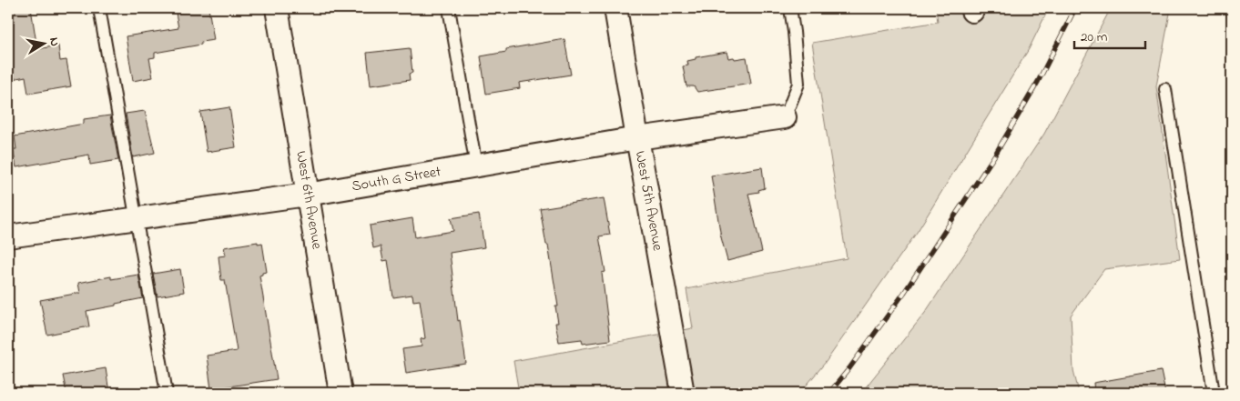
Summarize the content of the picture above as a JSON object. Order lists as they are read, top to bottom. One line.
{"streets":{"street":["South G Street","West 6th Avenue","West 5th Avenue"]},"crossings":[["South G Street","West 6th Avenue"],["South G Street","West 5th Avenue"]],"scale_bar":"20 m","north":"right"}
